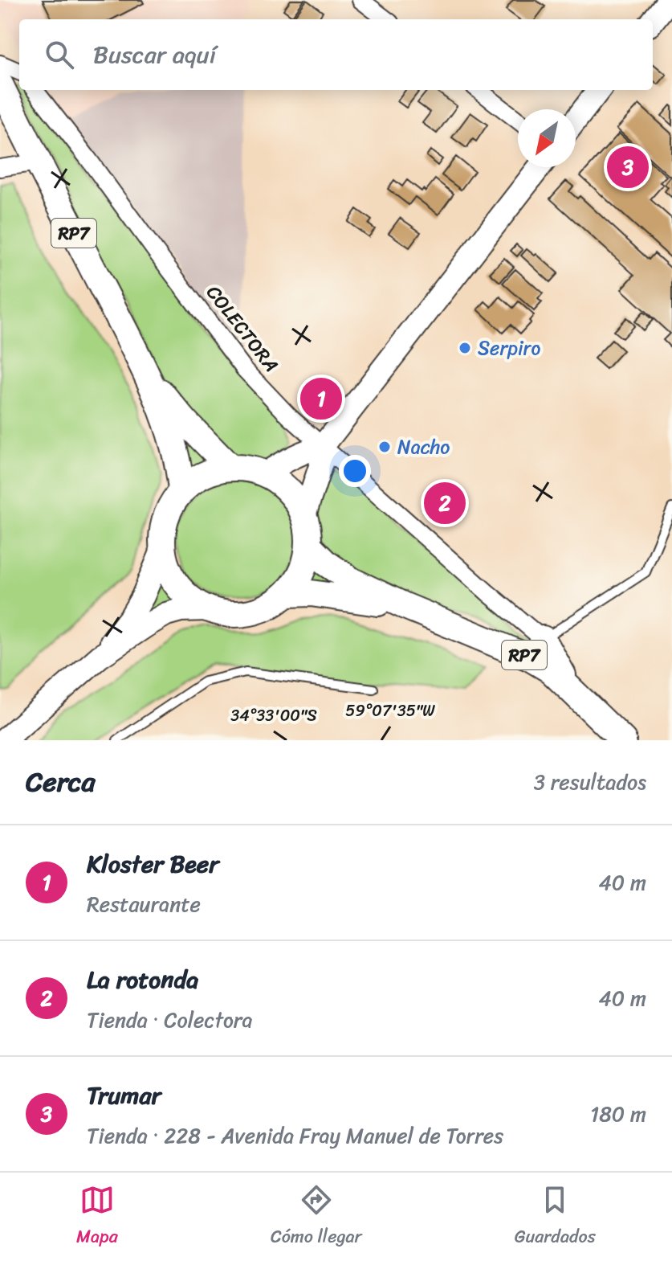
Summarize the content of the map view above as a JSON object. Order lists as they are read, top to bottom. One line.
{"streets":{"main road":["RP7"],"street":["COLECTORA"]},"places":["Serpiro","Nacho"],"north":"bottom left","page":{"search":"Buscar aquí","pins":["3","1","2"],"heading":["Cerca","3 resultados"],"list":[{"mark":"1","name":"Kloster Beer","note":"Restaurante","value":"40 m"},{"mark":"2","name":"La rotonda","note":"Tienda · Colectora","value":"40 m"},{"mark":"3","name":"Trumar","note":"Tienda · 228 - Avenida Fray Manuel de Torres","value":"180 m"}],"nav":["Mapa","Cómo llegar","Guardados"]},"coordinates":["59°07'35\"W","34°33'00\"S"]}
